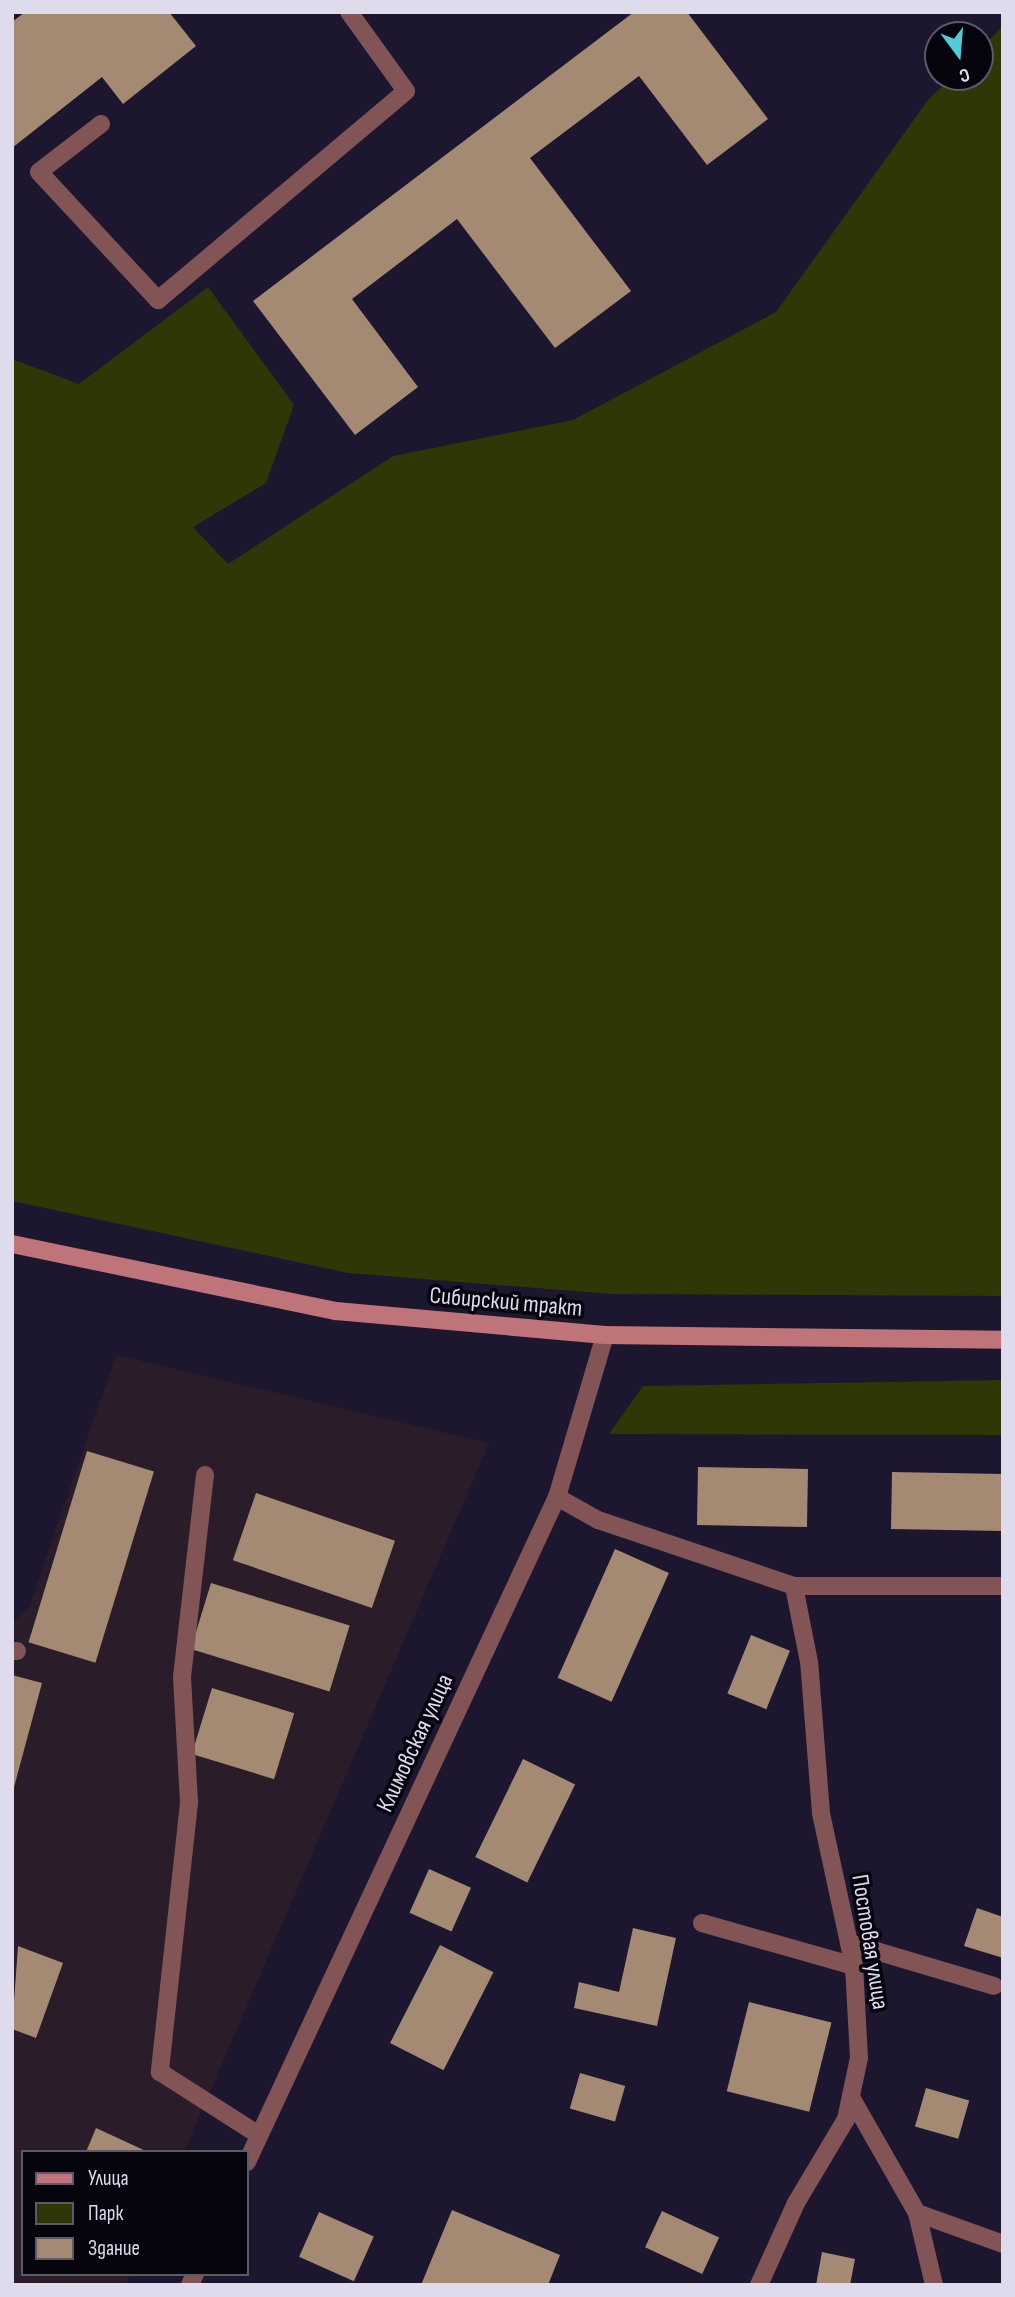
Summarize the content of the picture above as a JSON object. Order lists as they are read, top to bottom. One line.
{"streets":{"main road":["Сибирский тракт"],"street":["Климовская улица","Постовая улица"]},"crossings":[["Сибирский тракт","Климовская улица"]],"legend":["Улица","Парк","Здание"],"north":"bottom"}
